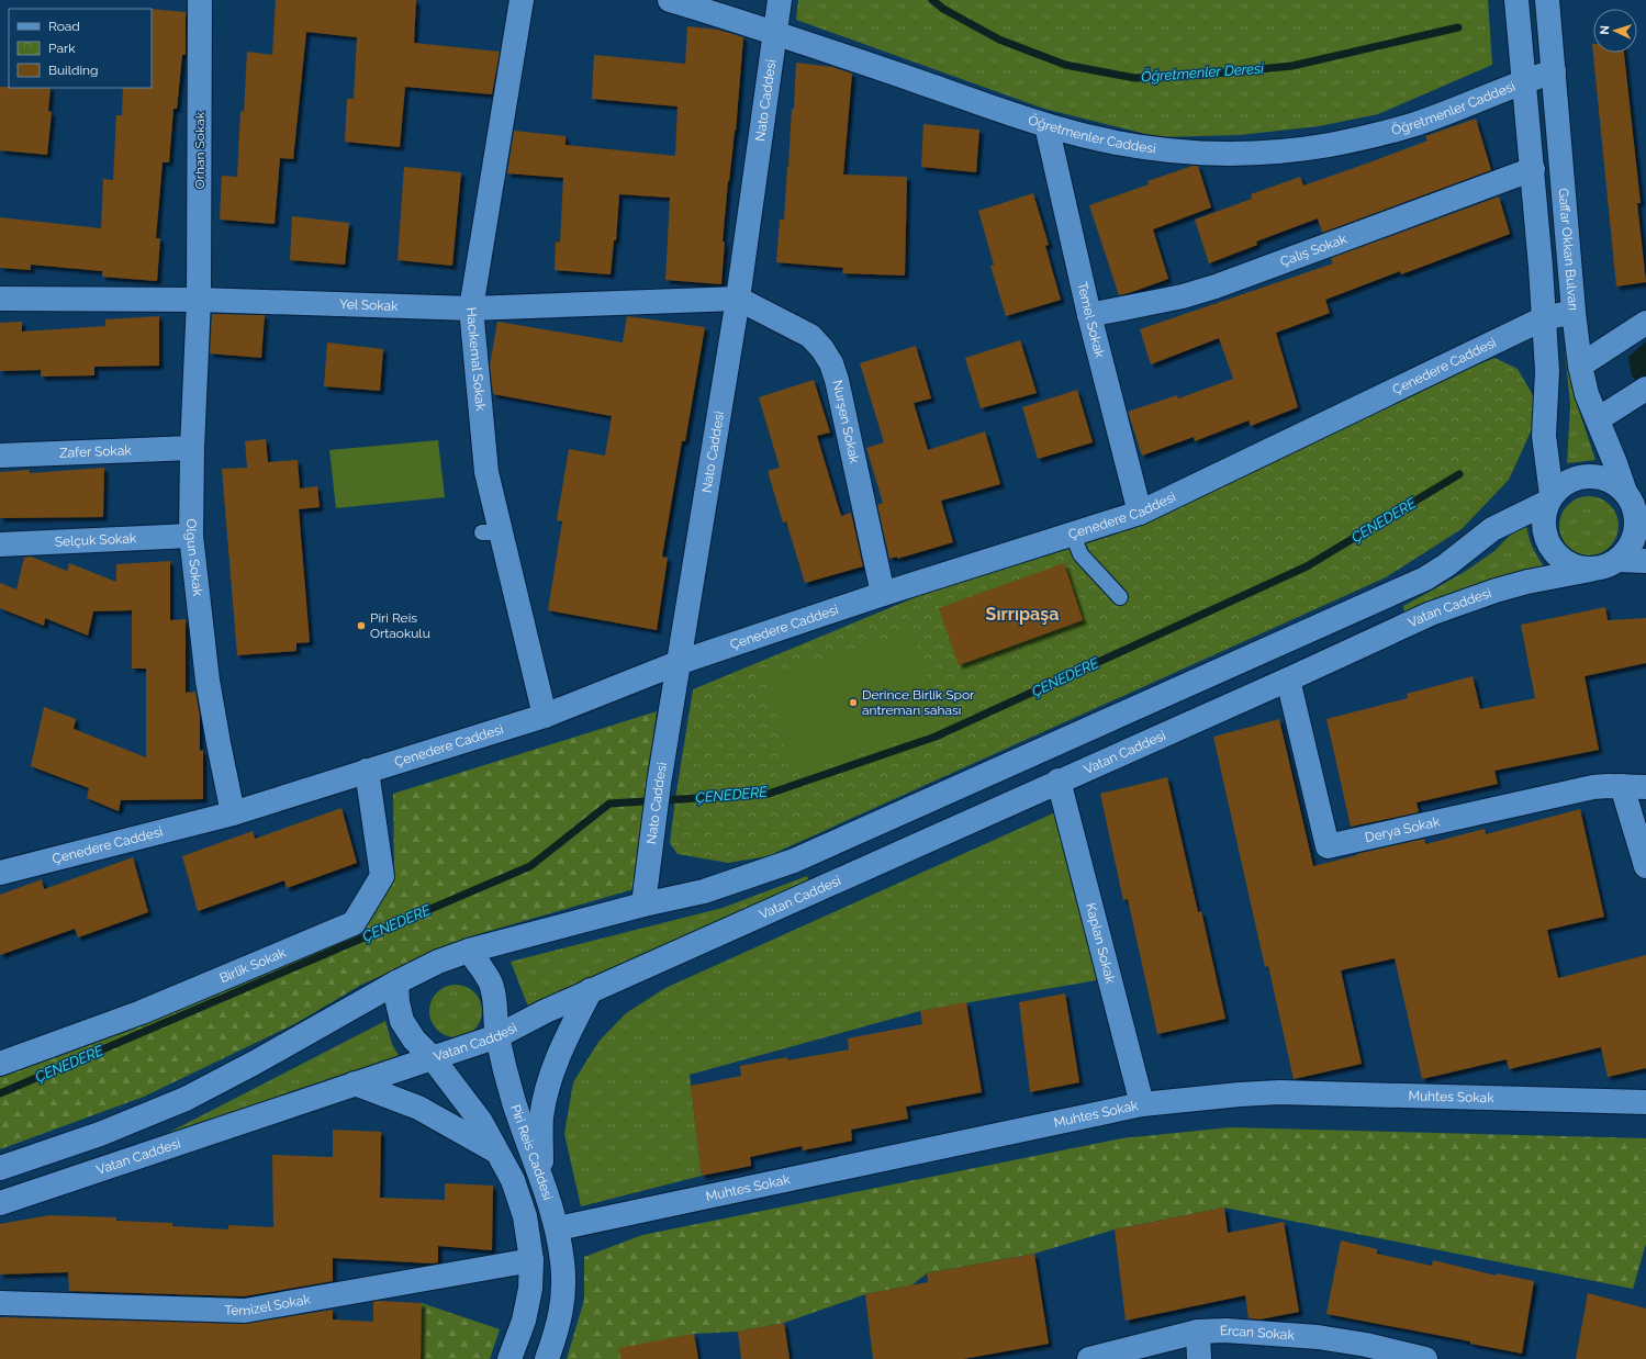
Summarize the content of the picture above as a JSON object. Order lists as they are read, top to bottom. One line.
{"streets":{"street":["Nato Caddesi","Öğretmenler Caddesi","Orhan Sokak","Gaffar Okkan Bulvarı","Çalış Sokak","Yel Sokak","Temel Sokak","Hacıkemal Sokak","Çenedere Caddesi","Nurşen Sokak","Zafer Sokak","Selçuk Sokak","Olgun Sokak","Vatan Caddesi","Derya Sokak","Kaplan Sokak","Birlik Sokak","Muhtes Sokak","Piri Reis Caddesi","Temizel Sokak","Ercan Sokak"]},"crossings":[["Nato Caddesi","Öğretmenler Caddesi"],["Nato Caddesi","Yel Sokak"],["Nato Caddesi","Çenedere Caddesi"],["Nato Caddesi","Nurşen Sokak"],["Öğretmenler Caddesi","Gaffar Okkan Bulvarı"],["Öğretmenler Caddesi","Temel Sokak"],["Orhan Sokak","Yel Sokak"],["Orhan Sokak","Olgun Sokak"],["Gaffar Okkan Bulvarı","Çenedere Caddesi"],["Gaffar Okkan Bulvarı","Vatan Caddesi"],["Çalış Sokak","Temel Sokak"],["Yel Sokak","Hacıkemal Sokak"],["Yel Sokak","Nurşen Sokak"],["Yel Sokak","Olgun Sokak"],["Temel Sokak","Çenedere Caddesi"],["Hacıkemal Sokak","Çenedere Caddesi"],["Çenedere Caddesi","Nurşen Sokak"],["Çenedere Caddesi","Olgun Sokak"],["Çenedere Caddesi","Birlik Sokak"],["Zafer Sokak","Olgun Sokak"],["Selçuk Sokak","Olgun Sokak"],["Vatan Caddesi","Derya Sokak"],["Vatan Caddesi","Kaplan Sokak"],["Vatan Caddesi","Piri Reis Caddesi"],["Kaplan Sokak","Muhtes Sokak"],["Muhtes Sokak","Piri Reis Caddesi"],["Piri Reis Caddesi","Temizel Sokak"]],"districts":["Sırrıpaşa"],"water":["Öğretmenler Deresi","ÇENEDERE"],"places":["Piri Reis Ortaokulu","Derince Birlik Spor antreman sahası"],"legend":["Road","Park","Building"],"north":"left"}
